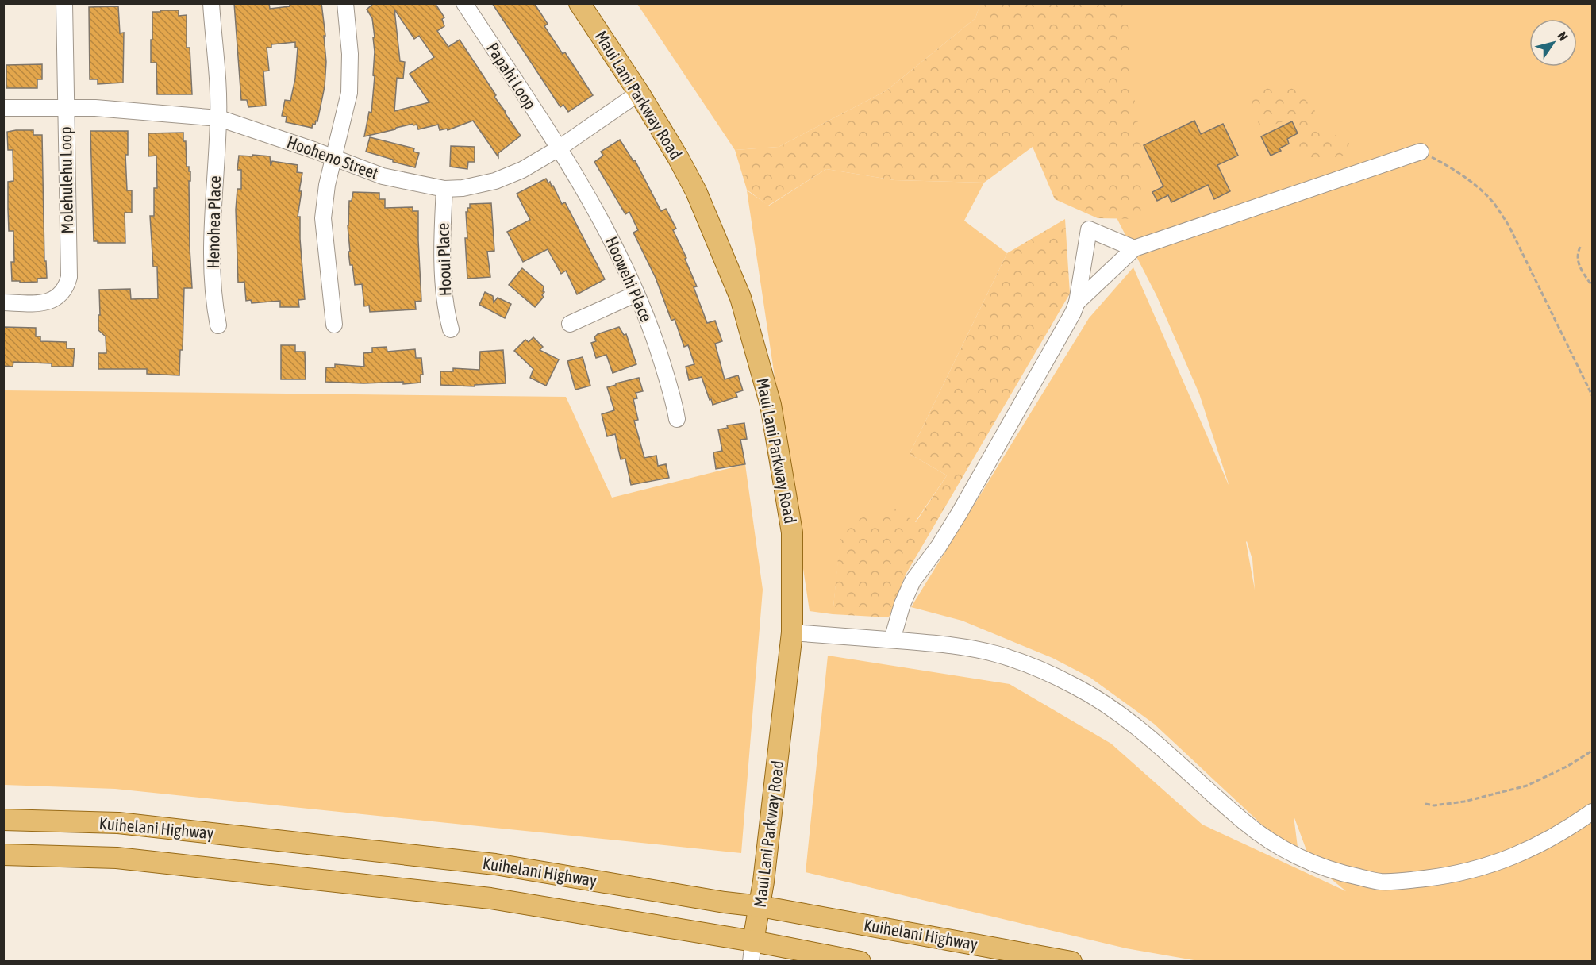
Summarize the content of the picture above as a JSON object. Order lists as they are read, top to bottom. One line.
{"streets":{"main road":["Maui Lani Parkway Road","Kuihelani Highway"],"street":["Papahi Loop","Hooheno Street","Molehulehu Loop","Henohea Place","Hooui Place","Hoowehi Place"]},"crossings":[["Papahi Loop","Hooheno Street"],["Papahi Loop","Hoowehi Place"],["Maui Lani Parkway Road","Hooheno Street"],["Maui Lani Parkway Road","Kuihelani Highway"],["Hooheno Street","Molehulehu Loop"],["Hooheno Street","Henohea Place"],["Hooheno Street","Hooui Place"],["Hooheno Street","Hoowehi Place"]],"north":"top right"}
